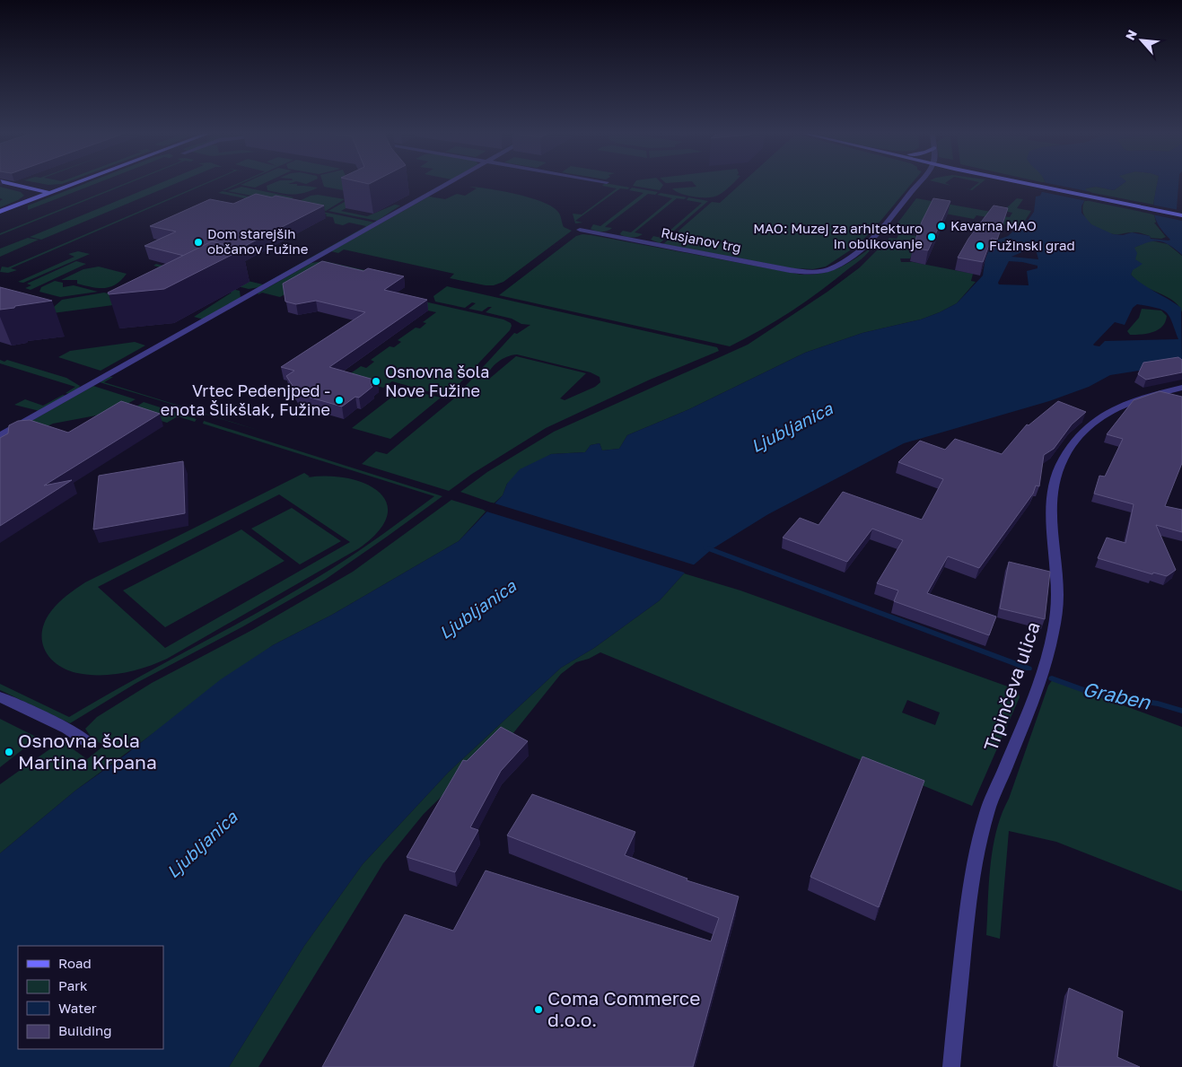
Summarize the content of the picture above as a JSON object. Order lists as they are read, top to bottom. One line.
{"streets":{"street":["Rusjanov trg","Trpinčeva ulica"]},"water":["Ljubljanica","Graben"],"places":["Kavarna MAO","MAO: Muzej za arhitekturo in oblikovanje","Dom starejših občanov Fužine","Fužinski grad","Osnovna šola Nove Fužine","Vrtec Pedenjped - enota Šlikšlak, Fužine","Osnovna šola Martina Krpana","Coma Commerce d.o.o."],"legend":["Road","Park","Water","Building"],"north":"top left"}
